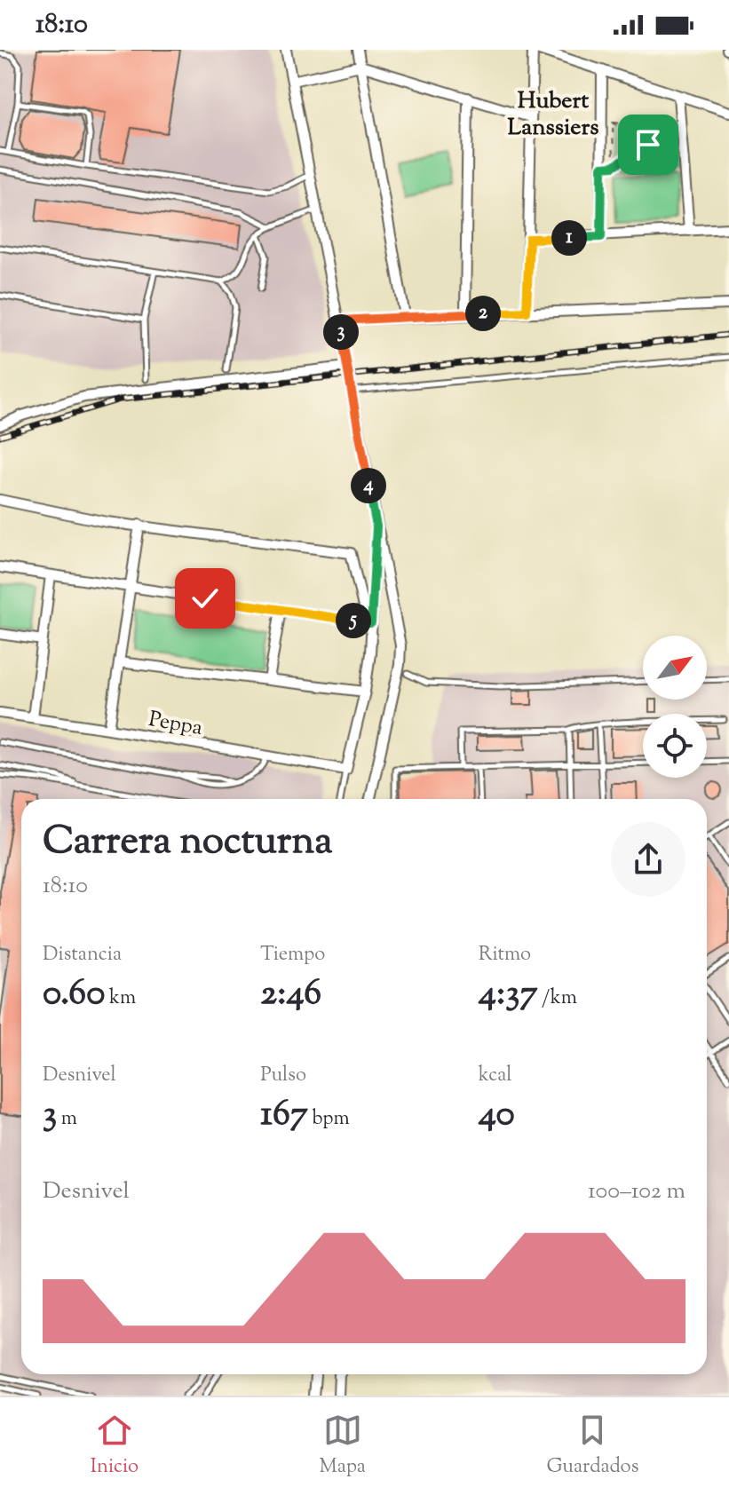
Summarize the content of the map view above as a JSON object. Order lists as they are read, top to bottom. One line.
{"streets":{"street":["Peppa"]},"districts":["Hubert Lanssiers"],"north":"top right","page":{"status":"18:10","pins":["1","2","3","4","5"],"heading":["Carrera nocturna","18:10"],"stats":[["Distancia","0.60 km"],["Tiempo","2:46"],["Ritmo","4:37 /km"],["Desnivel","3 m"],["Pulso","167 bpm"],["kcal","40"]],"chart":["Desnivel","100–102 m"],"tabs":["Inicio","Mapa","Guardados"]}}
